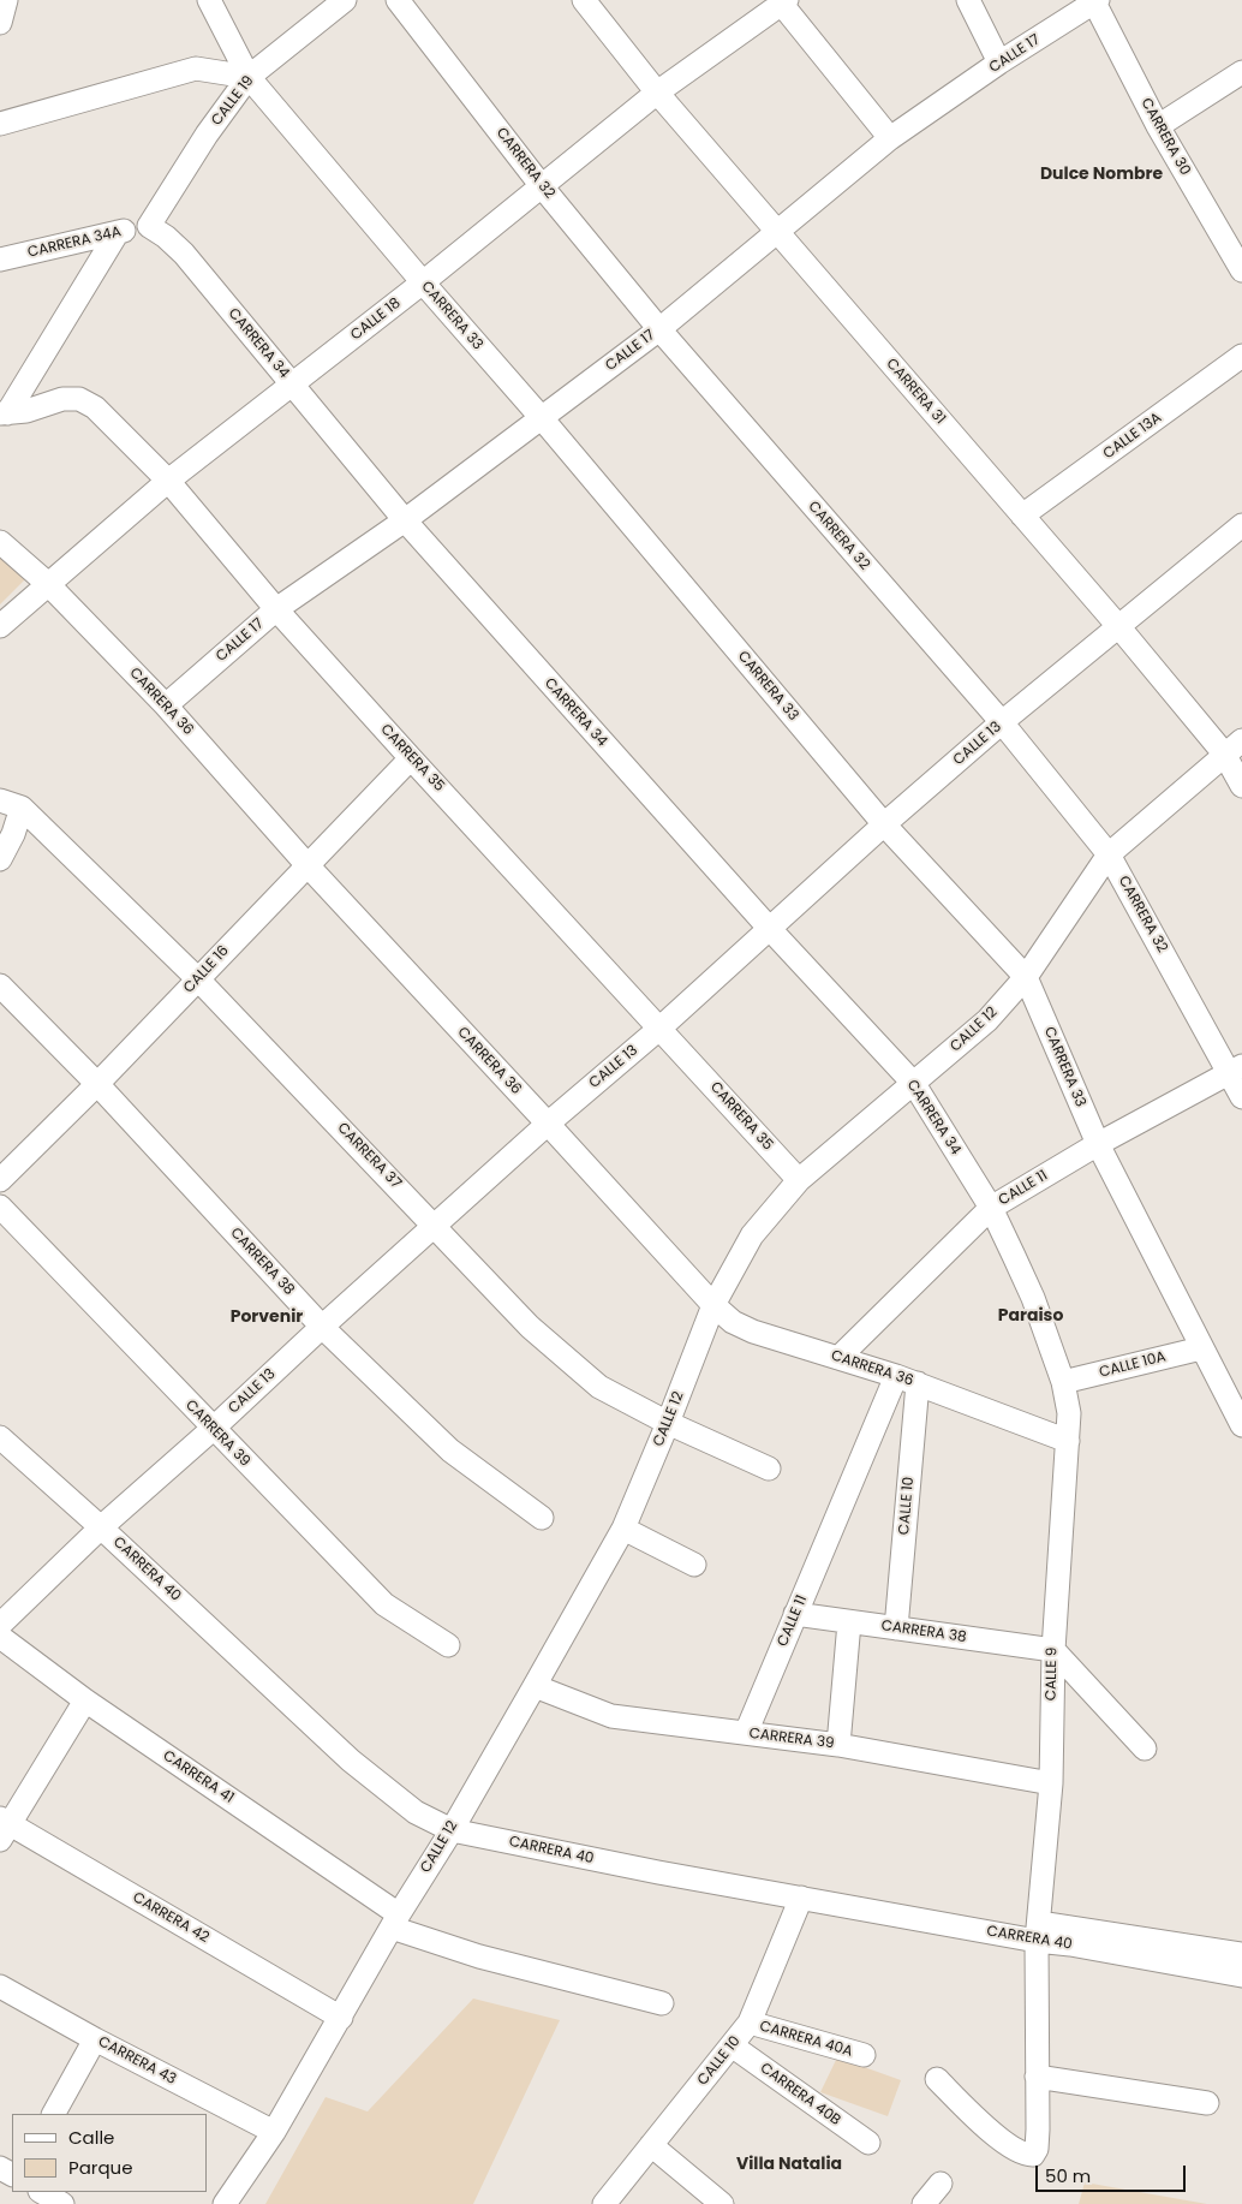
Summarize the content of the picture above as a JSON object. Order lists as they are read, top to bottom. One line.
{"streets":{"street":["CALLE 17","CALLE 19","CARRERA 30","CARRERA 32","CARRERA 34A","CARRERA 33","CALLE 18","CARRERA 34","CARRERA 31","CALLE 13A","CARRERA 36","CALLE 13","CARRERA 35","CALLE 16","CALLE 12","CARRERA 37","CALLE 11","CARRERA 38","CALLE 10A","CARRERA 39","CALLE 10","CARRERA 40","CALLE 9","CARRERA 41","CARRERA 42","CARRERA 40A","CARRERA 43","CARRERA 40B"]},"crossings":[["CALLE 17","CARRERA 30"],["CALLE 17","CARRERA 32"],["CALLE 17","CARRERA 33"],["CALLE 17","CARRERA 34"],["CALLE 17","CARRERA 31"],["CALLE 17","CARRERA 36"],["CALLE 17","CARRERA 35"],["CALLE 19","CARRERA 34A"],["CALLE 19","CARRERA 33"],["CALLE 19","CARRERA 34"],["CARRERA 32","CALLE 18"],["CARRERA 32","CALLE 13"],["CARRERA 32","CALLE 12"],["CARRERA 32","CALLE 11"],["CARRERA 34A","CARRERA 34"],["CARRERA 33","CALLE 18"],["CARRERA 33","CALLE 13"],["CARRERA 33","CALLE 12"],["CARRERA 33","CALLE 11"],["CARRERA 33","CALLE 10A"],["CALLE 18","CARRERA 34"],["CALLE 18","CARRERA 31"],["CALLE 18","CARRERA 36"],["CALLE 18","CARRERA 35"],["CARRERA 34","CALLE 13"],["CARRERA 34","CALLE 12"],["CARRERA 34","CALLE 11"],["CARRERA 34","CALLE 9"],["CARRERA 31","CALLE 13A"],["CARRERA 31","CALLE 13"],["CARRERA 31","CALLE 12"],["CARRERA 36","CALLE 13"],["CARRERA 36","CALLE 16"],["CARRERA 36","CALLE 12"],["CARRERA 36","CALLE 11"],["CARRERA 36","CALLE 10"],["CARRERA 36","CALLE 9"],["CALLE 13","CARRERA 35"],["CALLE 13","CARRERA 37"],["CALLE 13","CARRERA 38"],["CALLE 13","CARRERA 39"],["CALLE 13","CARRERA 40"],["CARRERA 35","CALLE 16"],["CARRERA 35","CALLE 12"],["CALLE 16","CARRERA 37"],["CALLE 16","CARRERA 38"],["CALLE 12","CARRERA 37"],["CALLE 12","CARRERA 39"],["CALLE 12","CARRERA 40"],["CALLE 12","CARRERA 41"],["CALLE 12","CARRERA 42"],["CALLE 12","CARRERA 43"],["CALLE 11","CARRERA 38"],["CALLE 11","CARRERA 39"],["CALLE 11","CALLE 9"],["CARRERA 38","CALLE 10"],["CARRERA 38","CALLE 9"],["CALLE 10A","CALLE 9"],["CARRERA 39","CALLE 9"],["CALLE 10","CARRERA 40"],["CALLE 10","CARRERA 40A"],["CALLE 10","CARRERA 40B"],["CARRERA 40","CALLE 9"]],"districts":["Dulce Nombre","Paraiso","Porvenir","Villa Natalia"],"legend":["Calle","Parque"],"scale_bar":"50 m"}
